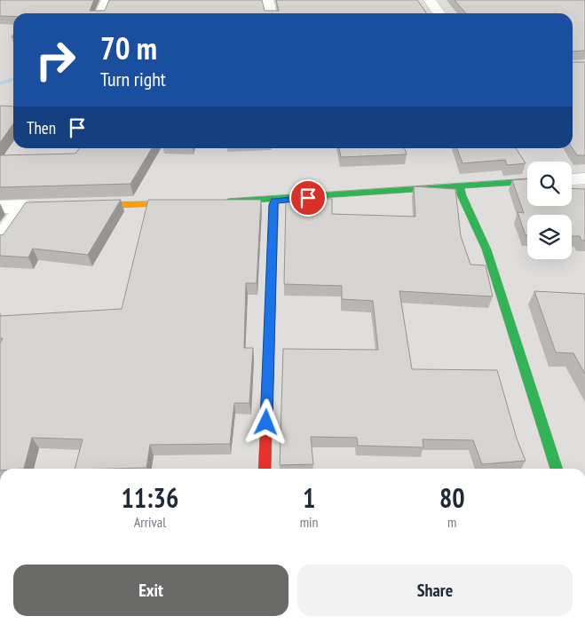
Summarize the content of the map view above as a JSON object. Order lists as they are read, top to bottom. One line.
{"page":{"turn":["70 m","Turn right"],"then":"Then","eta":["11:36","Arrival","1","min","80","m"],"buttons":["Exit","Share"]}}
